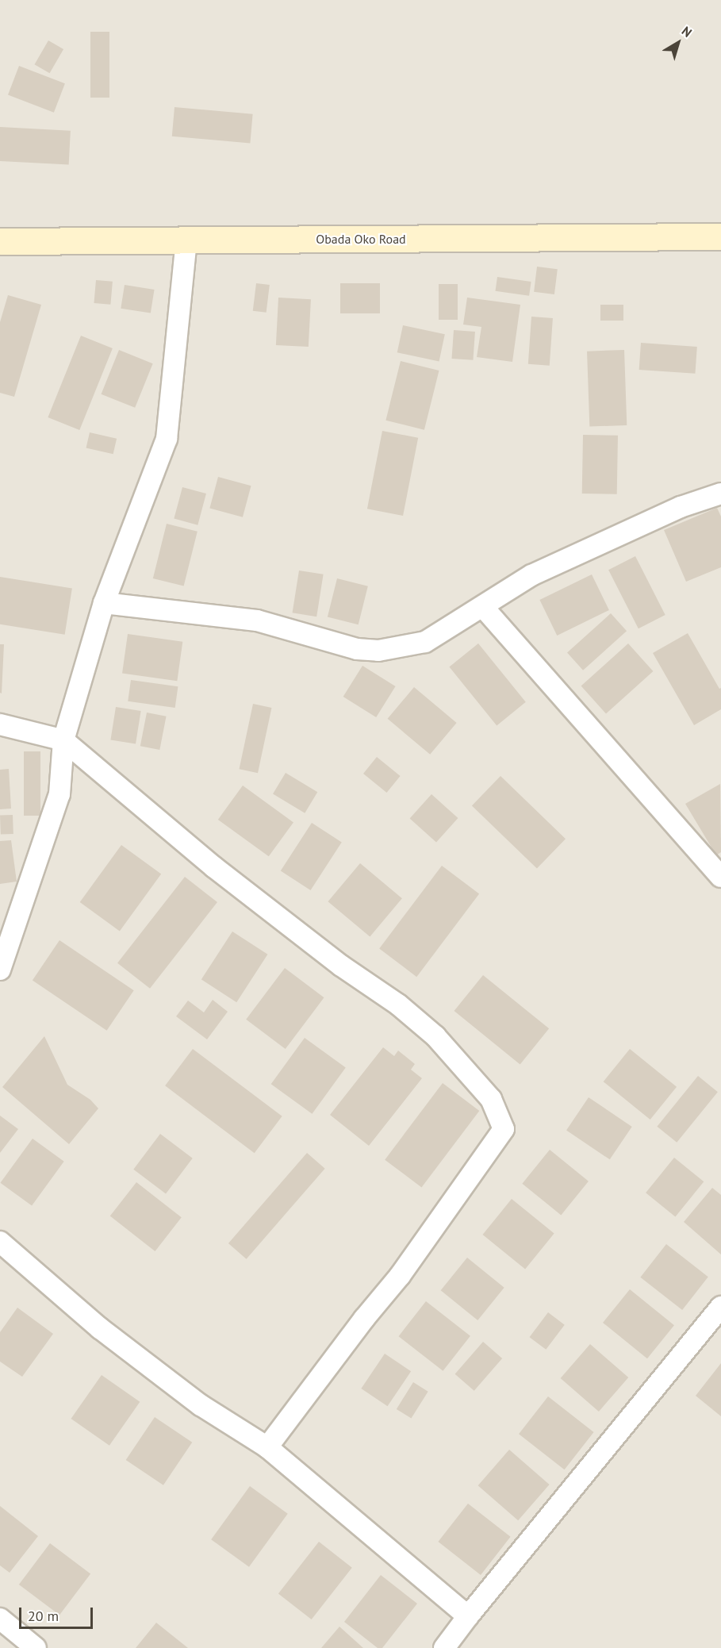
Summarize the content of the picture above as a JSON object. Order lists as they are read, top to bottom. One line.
{"streets":{"main road":["Obada Oko Road"]},"scale_bar":"20 m","north":"top right"}
